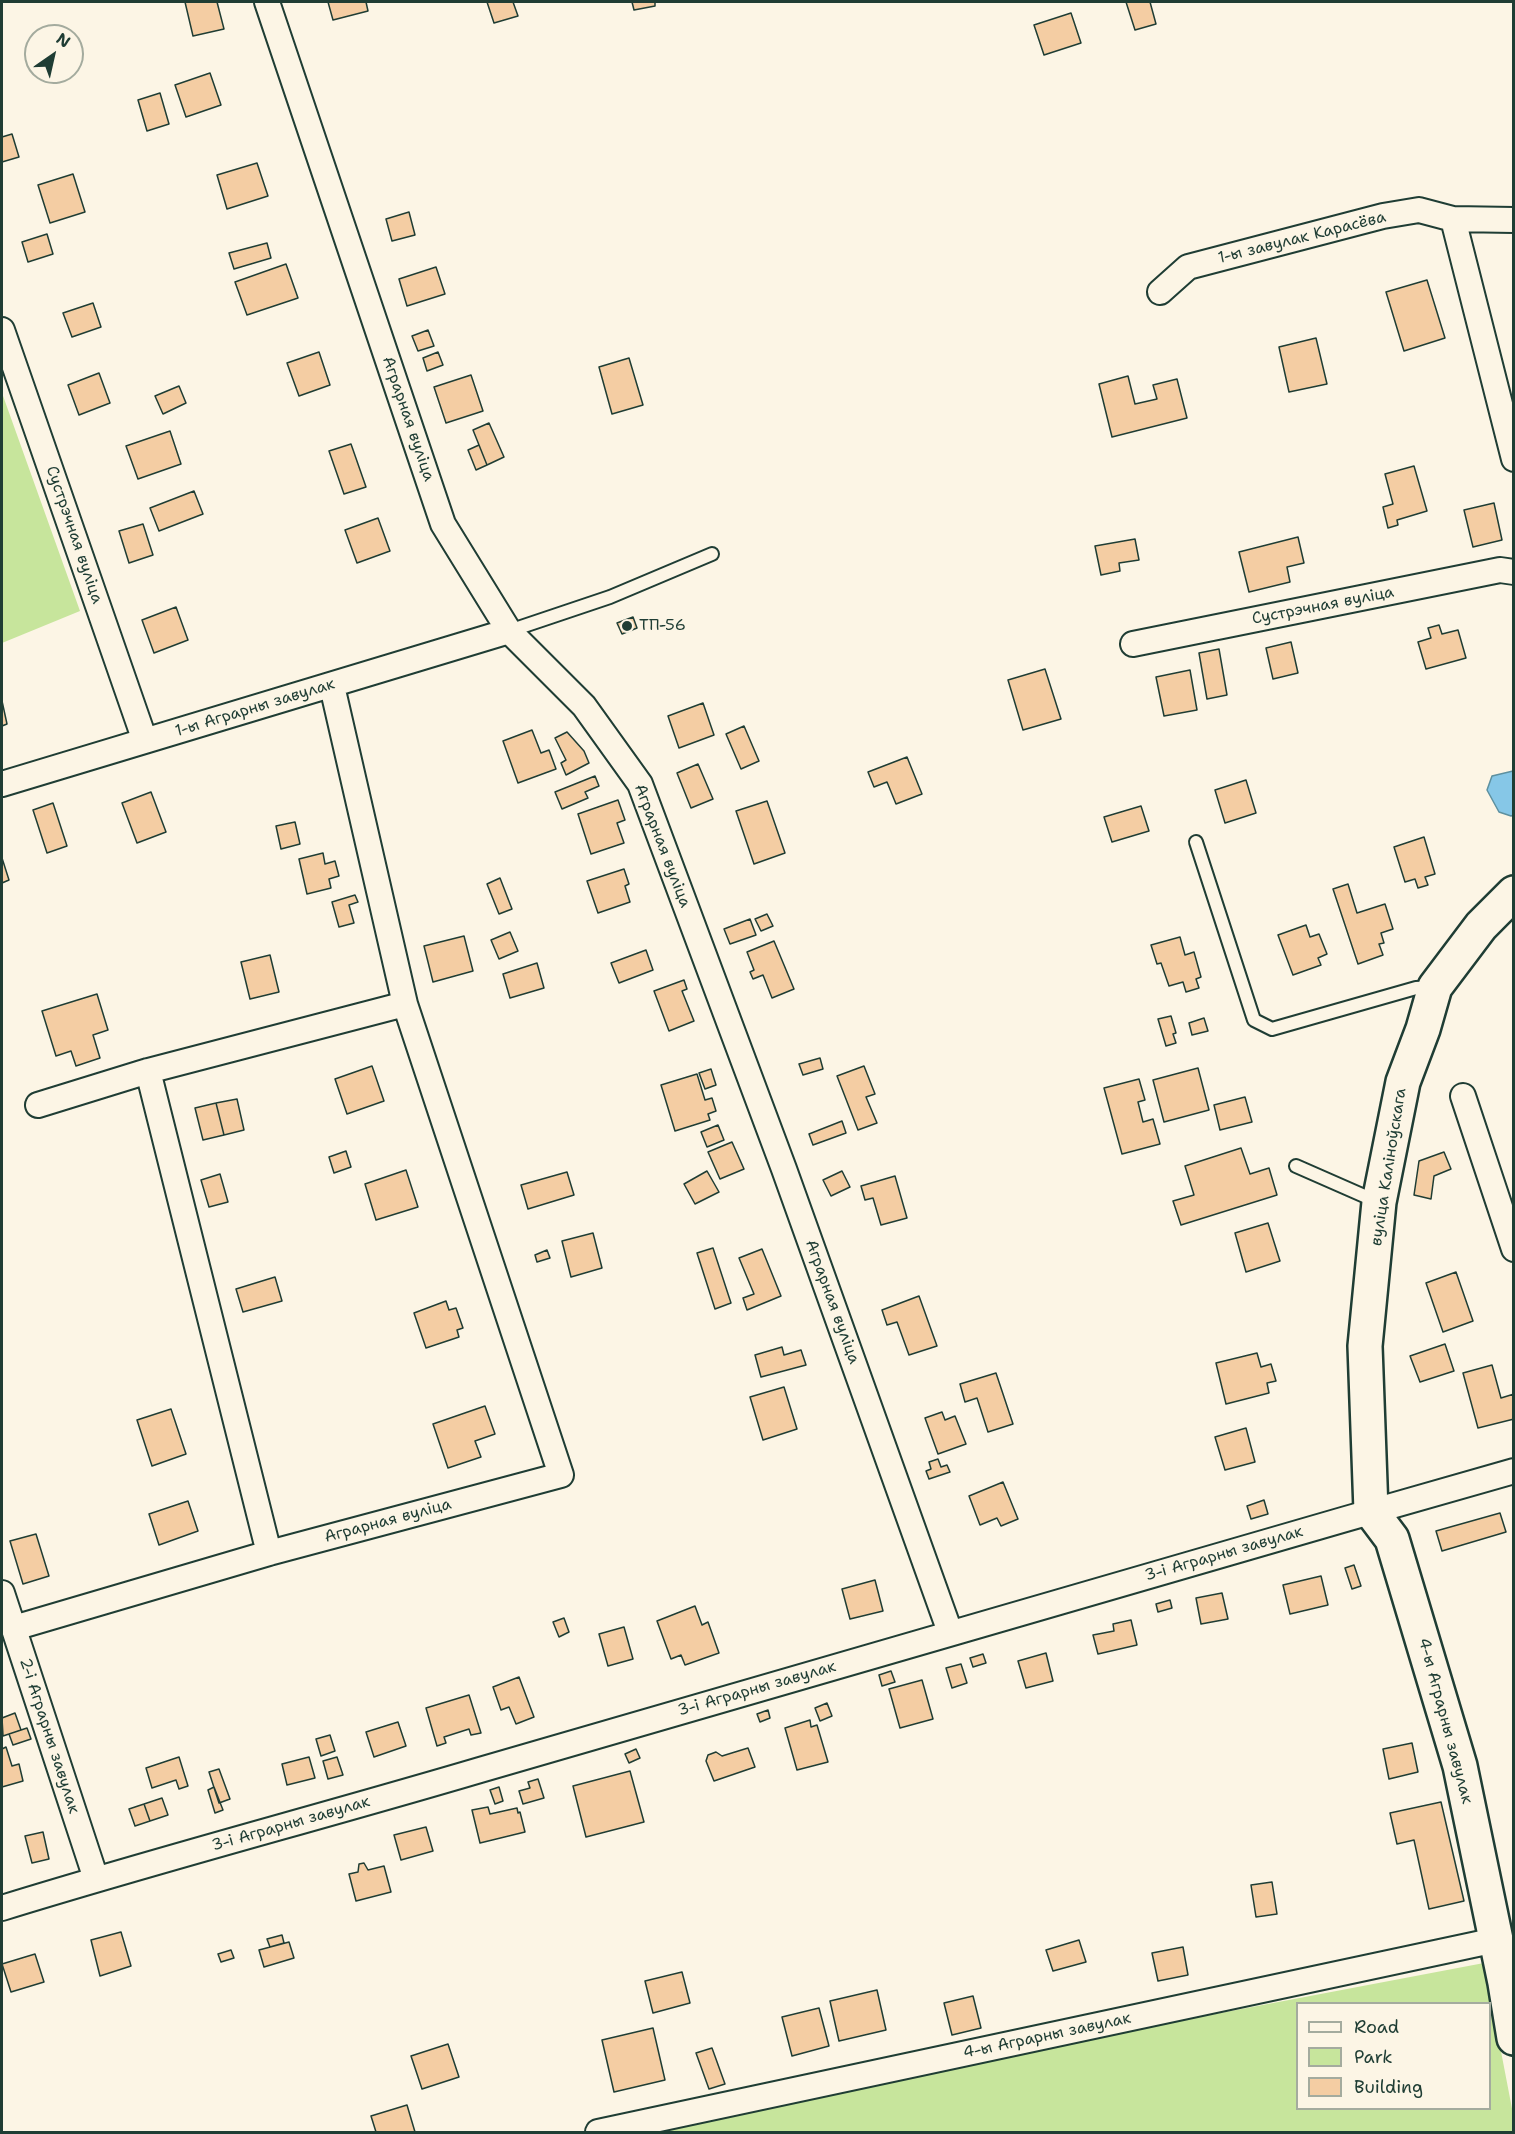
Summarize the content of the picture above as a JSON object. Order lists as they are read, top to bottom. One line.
{"streets":{"main road":["вуліца Каліноўскага","4-ы Аграрны завулак"],"street":["1-ы завулак Карасёва","Аграрная вуліца","Сустрэчная вуліца","1-ы Аграрны завулак","3-і Аграрны завулак","2-і Аграрны завулак"]},"crossings":[["Аграрная вуліца","1-ы Аграрны завулак"],["Аграрная вуліца","3-і Аграрны завулак"],["Аграрная вуліца","2-і Аграрны завулак"],["Сустрэчная вуліца","1-ы Аграрны завулак"],["вуліца Каліноўскага","3-і Аграрны завулак"],["вуліца Каліноўскага","4-ы Аграрны завулак"],["3-і Аграрны завулак","4-ы Аграрны завулак"],["3-і Аграрны завулак","2-і Аграрны завулак"]],"places":["ТП-56"],"legend":["Road","Park","Building"],"north":"top right"}
